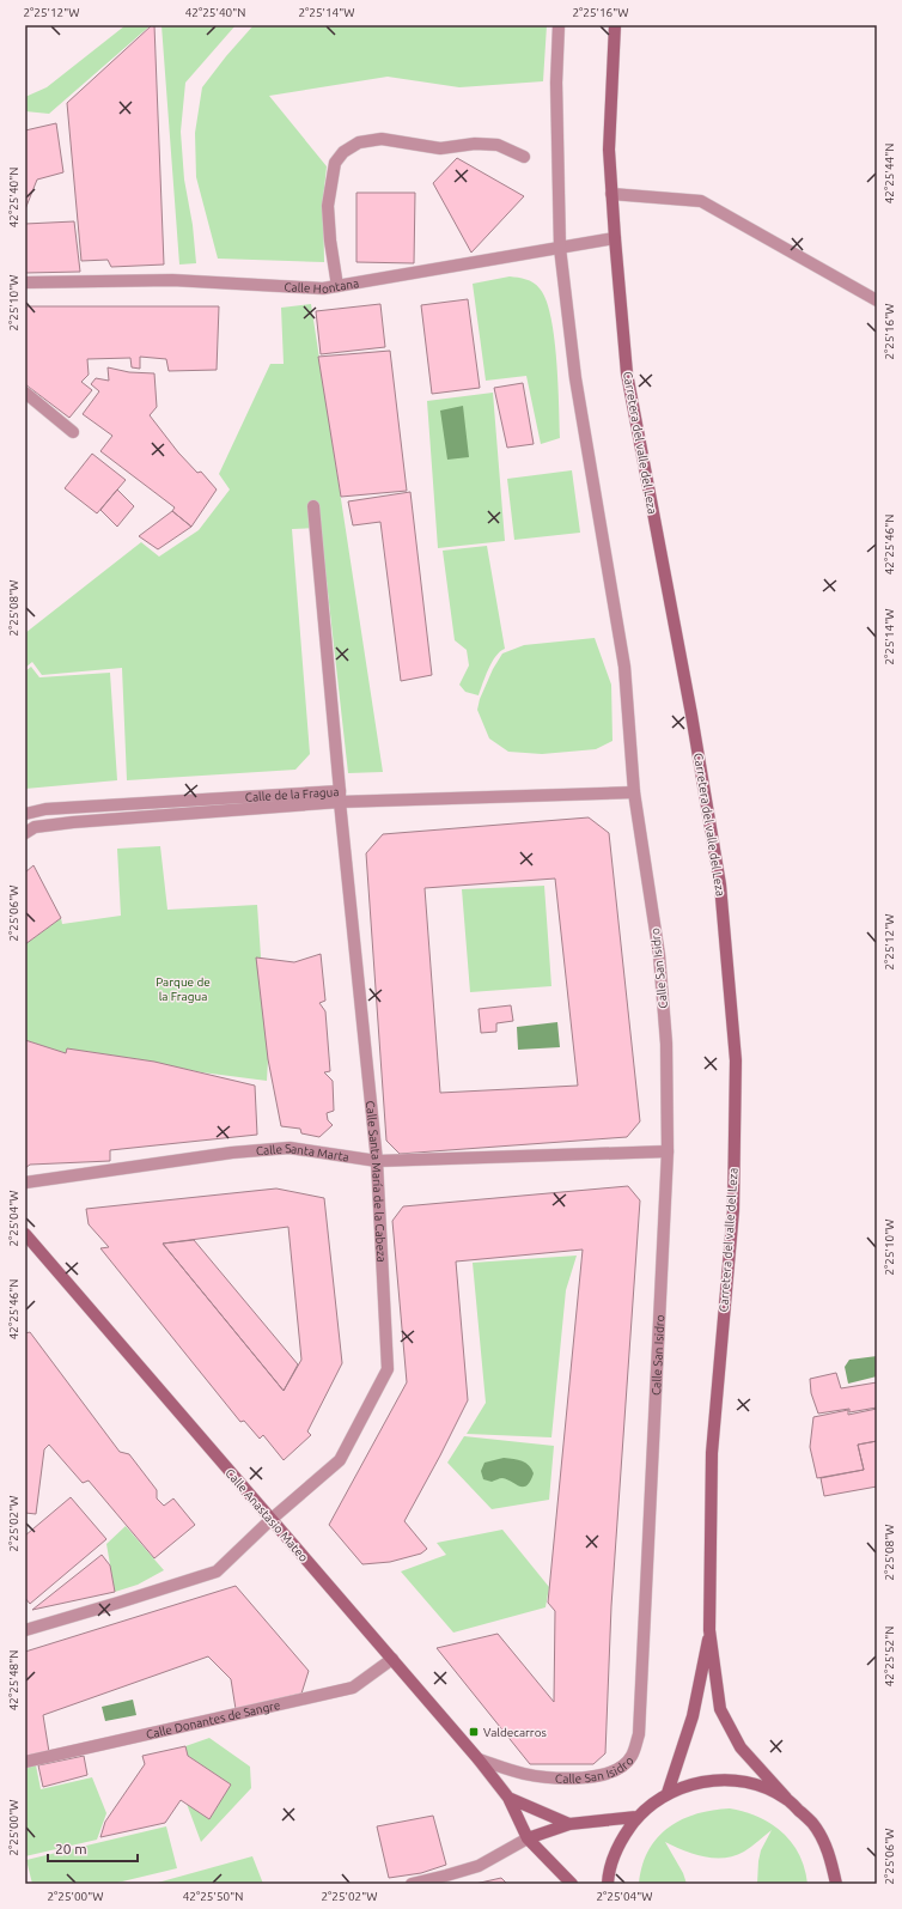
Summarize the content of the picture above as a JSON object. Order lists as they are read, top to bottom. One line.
{"streets":{"main road":["Carretera del valle del Leza","Calle Anastasio Mateo"],"street":["Calle Hontana","Calle de la Fragua","Calle San Isidro","Calle Santa Marta","Calle Santa María de la Cabeza","Calle Donantes de Sangre"]},"crossings":[["Calle Hontana","Carretera del valle del Leza"],["Calle Hontana","Calle San Isidro"],["Calle de la Fragua","Calle San Isidro"],["Calle de la Fragua","Calle Santa María de la Cabeza"],["Calle San Isidro","Calle Santa Marta"],["Calle San Isidro","Calle Anastasio Mateo"],["Calle Santa Marta","Calle Santa María de la Cabeza"],["Calle Santa María de la Cabeza","Calle Anastasio Mateo"],["Calle Anastasio Mateo","Calle Donantes de Sangre"]],"parks":["Parque de la Fragua"],"places":{"transit":["Valdecarros"]},"scale_bar":"20 m","coordinates":["2°25'12\"W","42°25'40\"N","2°25'14\"W","2°25'16\"W","42°25'44\"N","2°25'10\"W","42°25'46\"N","2°25'08\"W","2°25'06\"W","2°25'04\"W","2°25'02\"W","42°25'52\"N","42°25'48\"N","2°25'00\"W","42°25'50\"N"]}
